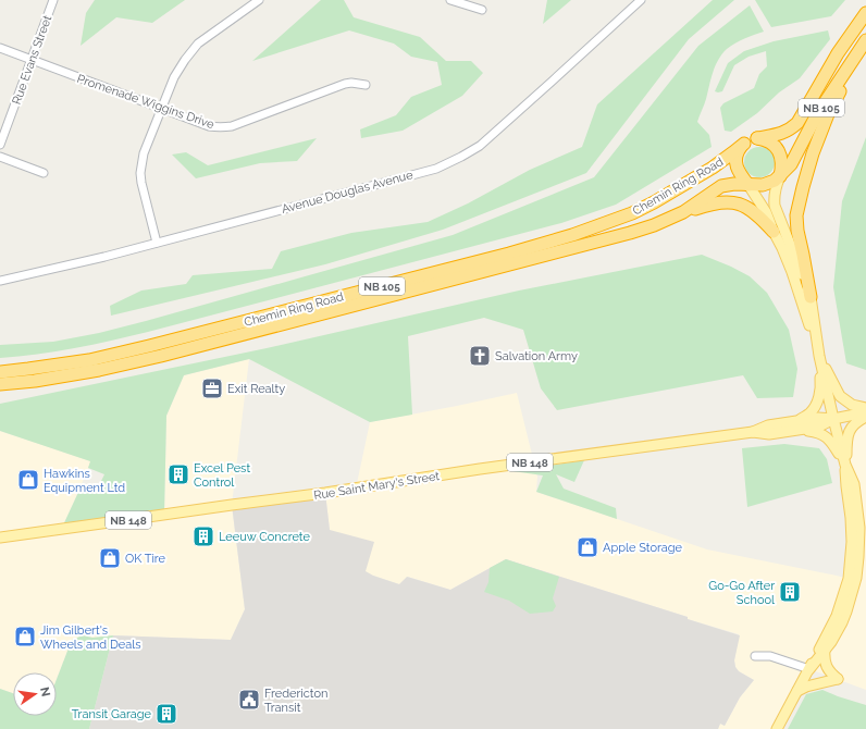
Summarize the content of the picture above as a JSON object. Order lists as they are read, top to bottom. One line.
{"streets":{"highway":["NB 105","Chemin Ring Road"],"main road":["NB 148","Rue Saint Mary's Street"],"street":["Rue Evans Street","Promenade Wiggins Drive","Avenue Douglas Avenue"]},"crossings":[["Rue Evans Street","Promenade Wiggins Drive"],["NB 105","Chemin Ring Road"]],"places":{"church":["Salvation Army"],"office":["Exit Realty"],"building":["Excel Pest Control","Leeuw Concrete","Go-Go After School","Transit Garage"],"shop":["Hawkins Equipment Ltd","Apple Storage","OK Tire","Jim Gilbert's Wheels and Deals"],"public building":["Fredericton Transit"]},"north":"right"}
